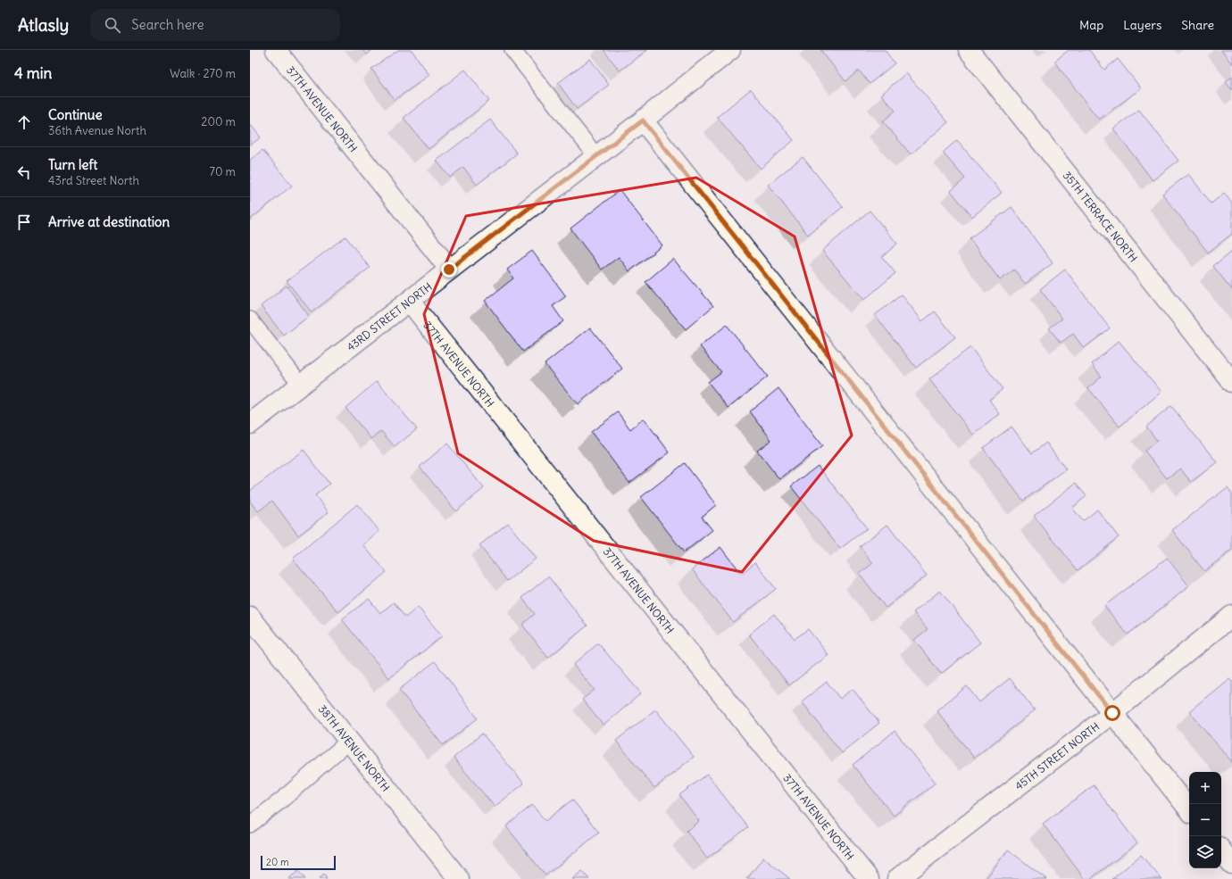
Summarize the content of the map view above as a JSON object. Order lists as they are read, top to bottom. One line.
{"streets":{"street":["37TH AVENUE NORTH","35TH TERRACE NORTH","43RD STREET NORTH","38TH AVENUE NORTH","45TH STREET NORTH"]},"crossings":[["37TH AVENUE NORTH","43RD STREET NORTH"]],"scale_bar":"20 m","page":{"header":"Atlasly","search":"Search here","nav":["Map","Layers","Share"],"heading":["4 min","Walk · 270 m"],"list":[["Continue","36th Avenue North","200 m"],["Turn left","43rd Street North","70 m"],"Arrive at destination"],"map_buttons":["+","−"],"scale":"20 m"}}
